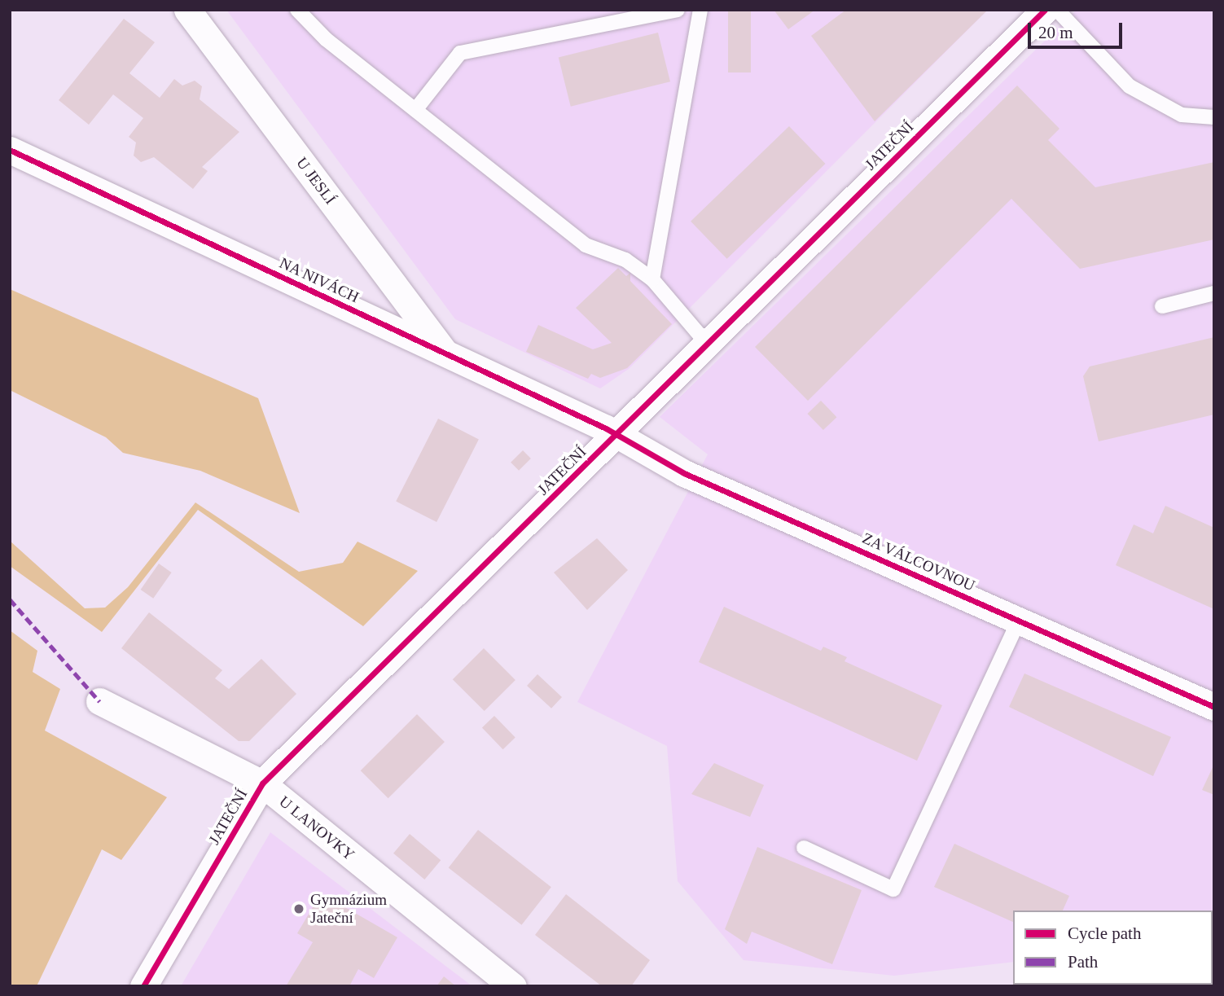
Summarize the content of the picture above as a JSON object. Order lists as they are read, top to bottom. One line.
{"streets":{"street":["JATEČNÍ","U JESLÍ","NA NIVÁCH","ZA VÁLCOVNOU","U LANOVKY"]},"crossings":[["JATEČNÍ","NA NIVÁCH"],["JATEČNÍ","ZA VÁLCOVNOU"],["JATEČNÍ","U LANOVKY"],["U JESLÍ","NA NIVÁCH"],["NA NIVÁCH","ZA VÁLCOVNOU"]],"places":["Gymnázium Jateční"],"legend":["Cycle path","Path"],"scale_bar":"20 m"}
